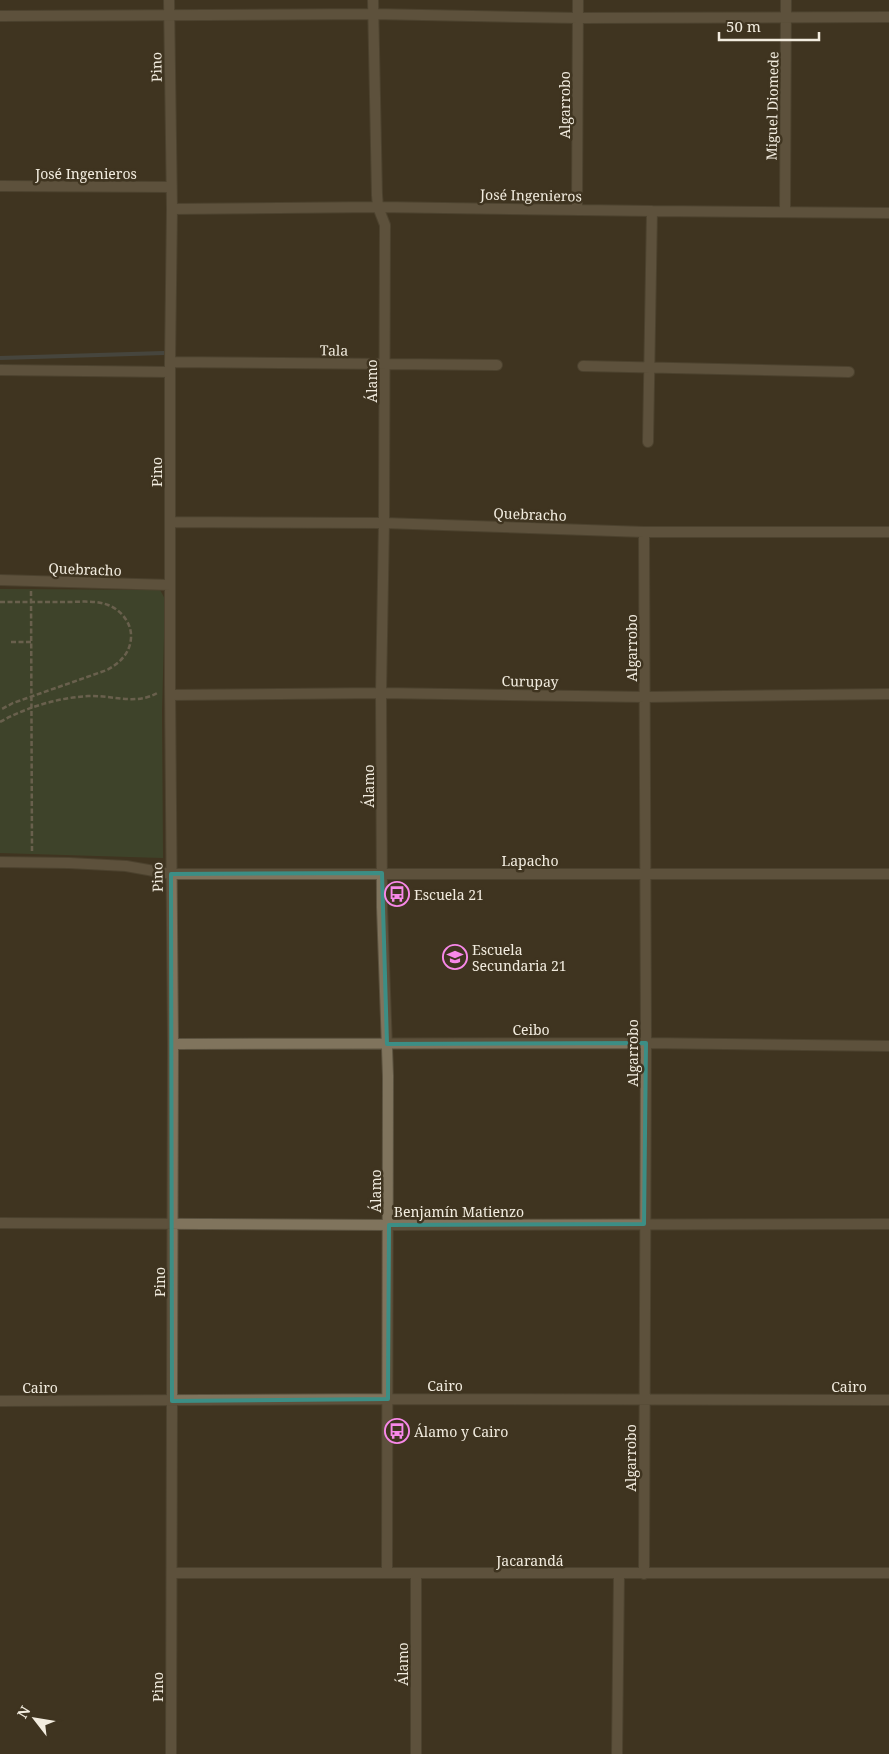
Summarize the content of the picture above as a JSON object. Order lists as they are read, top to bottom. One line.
{"streets":{"street":["Pino","Algarrobo","Miguel Diomede","José Ingenieros","Tala","Álamo","Quebracho","Curupay","Lapacho","Ceibo","Benjamín Matienzo","Cairo","Jacarandá"]},"crossings":[["Pino","José Ingenieros"],["Pino","Tala"],["Pino","Quebracho"],["Pino","Curupay"],["Pino","Lapacho"],["Pino","Ceibo"],["Pino","Benjamín Matienzo"],["Pino","Cairo"],["Pino","Jacarandá"],["Algarrobo","José Ingenieros"],["Algarrobo","Quebracho"],["Algarrobo","Curupay"],["Algarrobo","Lapacho"],["Algarrobo","Ceibo"],["Algarrobo","Benjamín Matienzo"],["Algarrobo","Cairo"],["Algarrobo","Jacarandá"],["Miguel Diomede","José Ingenieros"],["José Ingenieros","Álamo"],["Tala","Álamo"],["Álamo","Quebracho"],["Álamo","Curupay"],["Álamo","Lapacho"],["Álamo","Ceibo"],["Álamo","Benjamín Matienzo"],["Álamo","Cairo"],["Álamo","Jacarandá"]],"places":{"bus stop":["Escuela 21","Álamo y Cairo"],"school or university":["Escuela Secundaria 21"]},"scale_bar":"50 m","north":"top left"}
